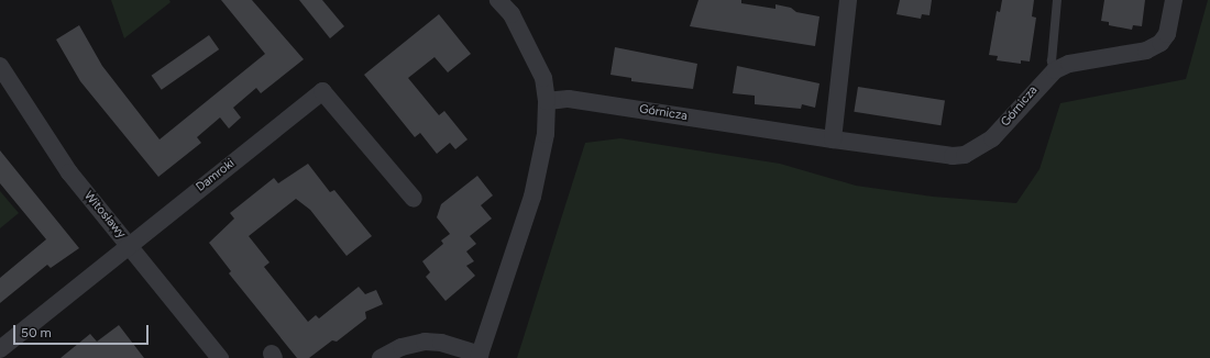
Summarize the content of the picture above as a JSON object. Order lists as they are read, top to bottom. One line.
{"streets":{"street":["Górnicza","Damroki","Witosławy"]},"crossings":[["Damroki","Witosławy"]],"scale_bar":"50 m"}
